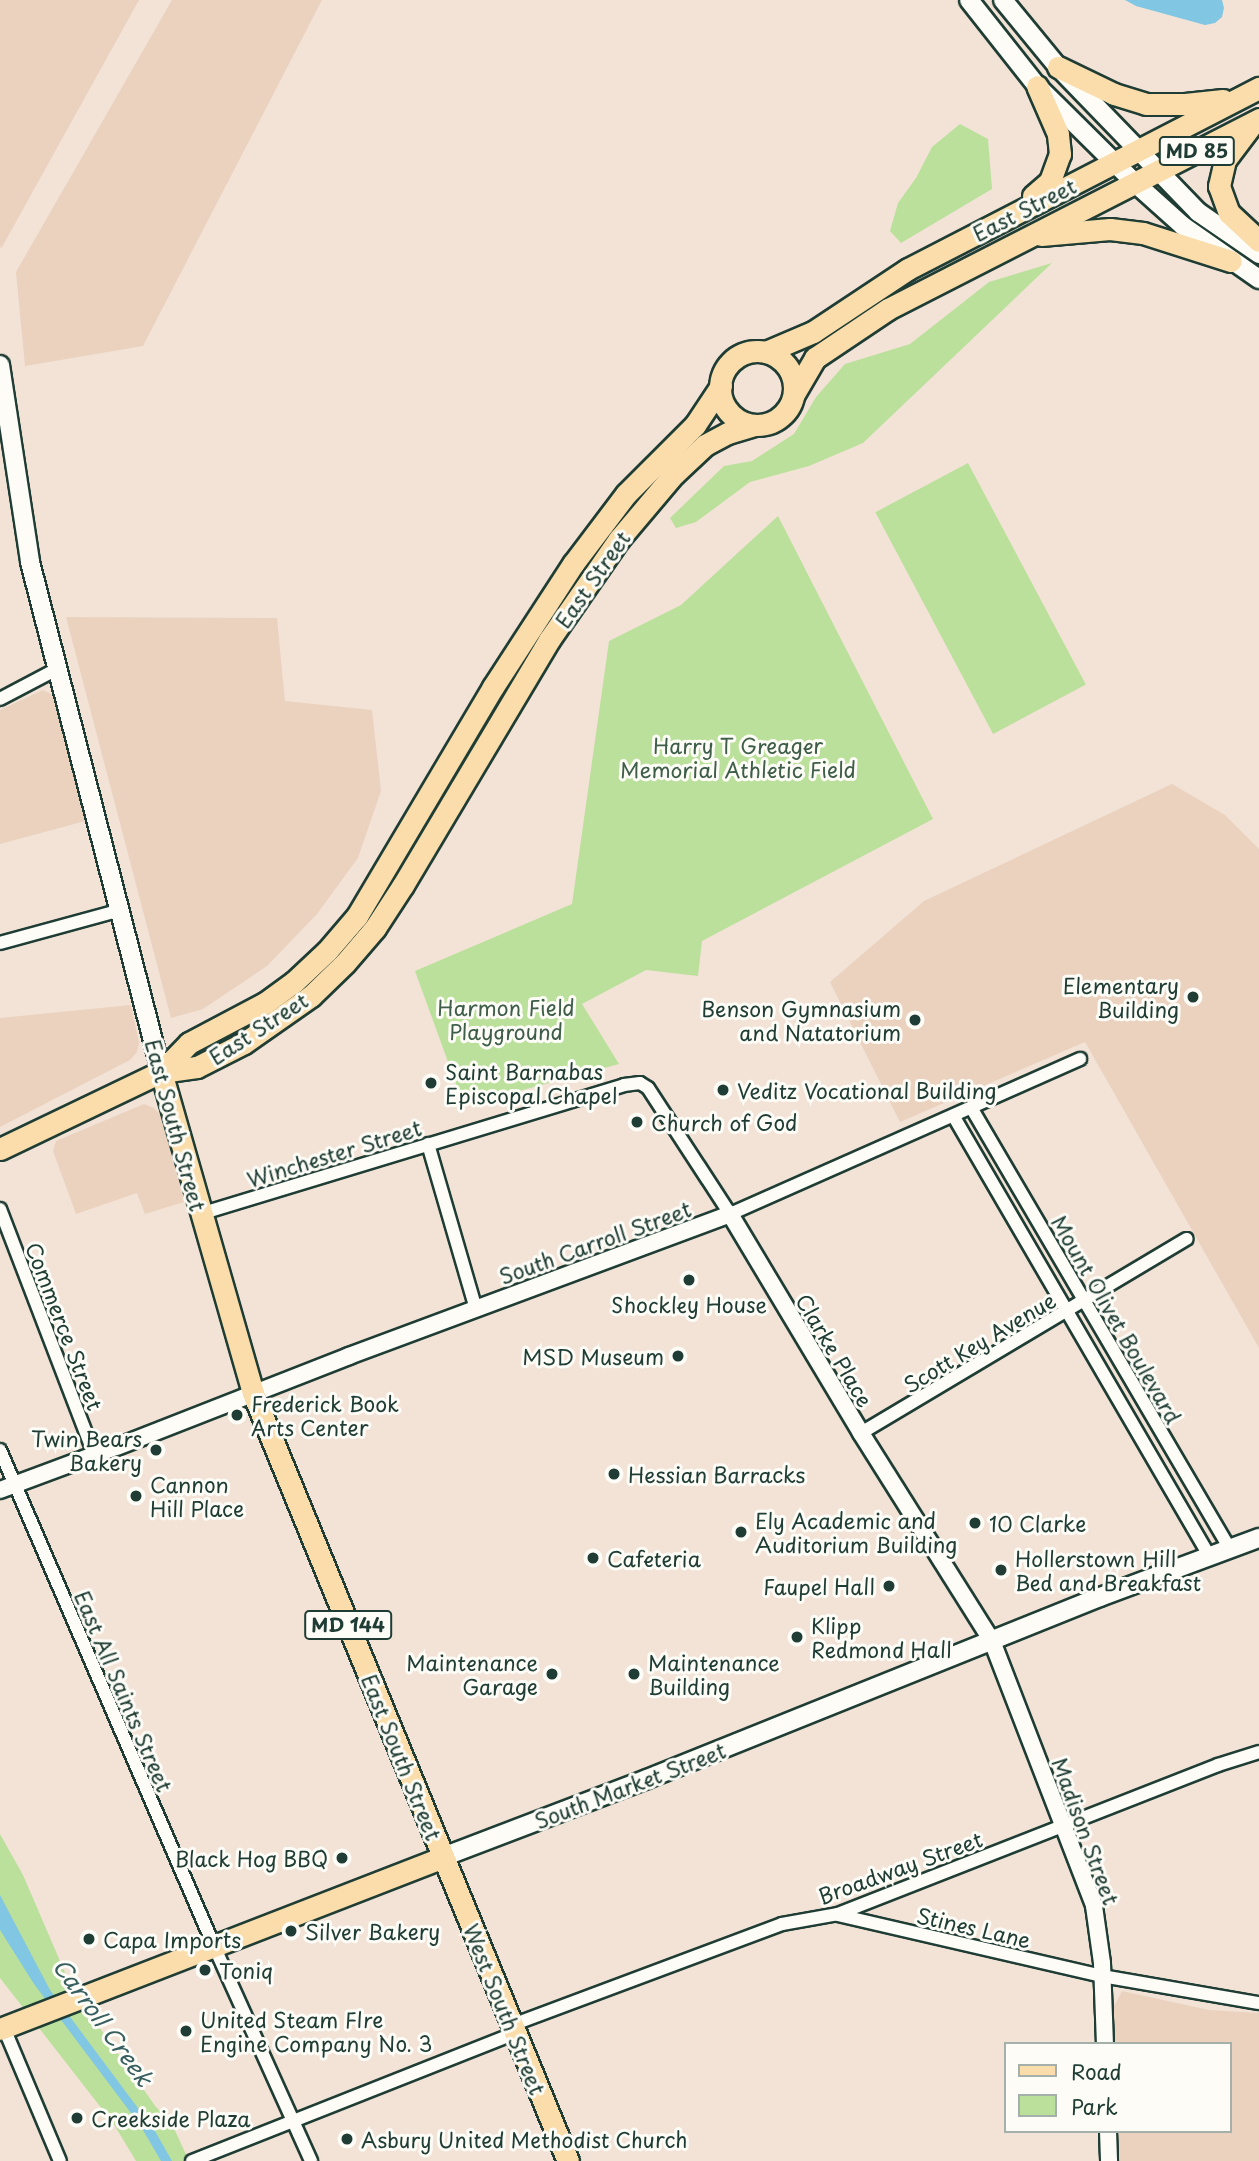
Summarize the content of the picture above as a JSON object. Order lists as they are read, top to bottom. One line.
{"streets":{"main road":["MD 85","East Street","East South Street","MD 144","South Market Street","West South Street"],"street":["Winchester Street","South Carroll Street","Mount Olivet Boulevard","Commerce Street","Scott Key Avenue","Clarke Place","East All Saints Street","Madison Street","Broadway Street","Stines Lane"]},"crossings":[["MD 85","East Street"],["East Street","East South Street"],["East South Street","Winchester Street"],["East South Street","South Carroll Street"],["East South Street","South Market Street"],["East South Street","West South Street"],["Winchester Street","Clarke Place"],["South Carroll Street","Mount Olivet Boulevard"],["South Carroll Street","Commerce Street"],["South Carroll Street","Clarke Place"],["South Carroll Street","East All Saints Street"],["Mount Olivet Boulevard","Scott Key Avenue"],["Mount Olivet Boulevard","South Market Street"],["Scott Key Avenue","Clarke Place"],["Clarke Place","South Market Street"],["Clarke Place","Madison Street"],["East All Saints Street","South Market Street"],["East All Saints Street","Broadway Street"],["South Market Street","Madison Street"],["South Market Street","West South Street"],["Madison Street","Broadway Street"],["Madison Street","Stines Lane"],["Broadway Street","Stines Lane"],["Broadway Street","West South Street"]],"water":["Carroll Creek"],"parks":["Harry T Greager Memorial Athletic Field","Harmon Field Playground"],"places":["Elementary Building","Benson Gymnasium and Natatorium","Saint Barnabas Episcopal Chapel","Veditz Vocational Building","Church of God","Shockley House","MSD Museum","Frederick Book Arts Center","Twin Bears Bakery","Hessian Barracks","Cannon Hill Place","10 Clarke","Ely Academic and Auditorium Building","Cafeteria","Hollerstown Hill Bed and Breakfast","Faupel Hall","Klipp Redmond Hall","Maintenance Garage","Maintenance Building","Black Hog BBQ","Silver Bakery","Capa Imports","Toniq","United Steam FIre Engine Company No. 3","Creekside Plaza","Asbury United Methodist Church"],"legend":["Road","Park"]}
